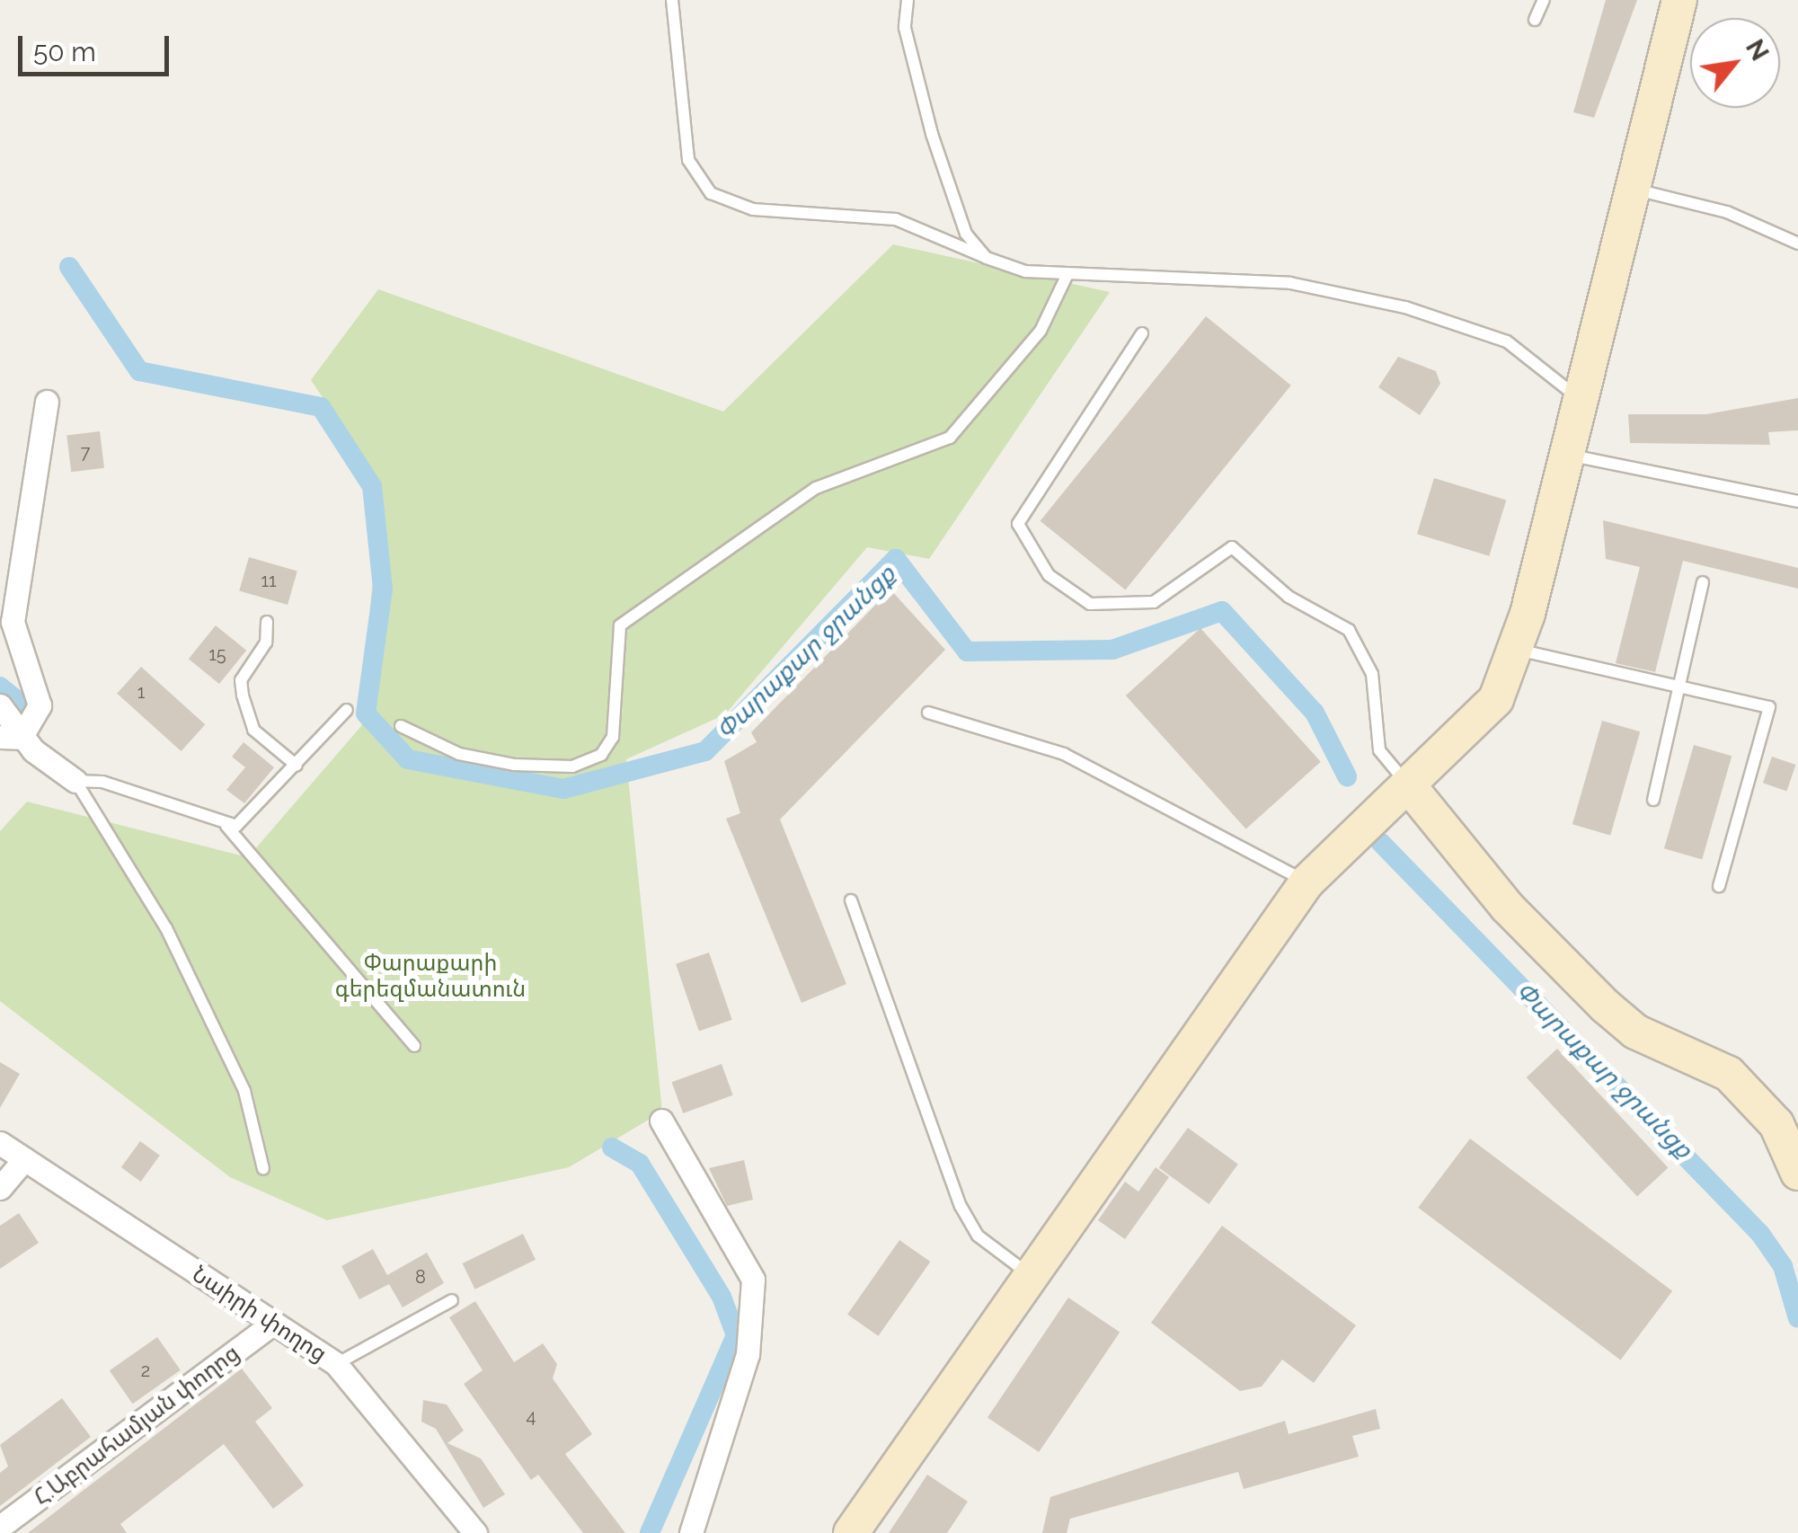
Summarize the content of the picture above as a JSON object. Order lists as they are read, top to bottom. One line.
{"streets":{"street":["Նաիրի փողոց","Հ.Աբրահամյան փողոց"]},"crossings":[["Նաիրի փողոց","Հ.Աբրահամյան փողոց"]],"water":["Փարաքար ջրանցք"],"parks":["Փարաքարի գերեզմանատուն"],"house_numbers":["7","11","15","1","8","2","4"],"scale_bar":"50 m","north":"top right"}
